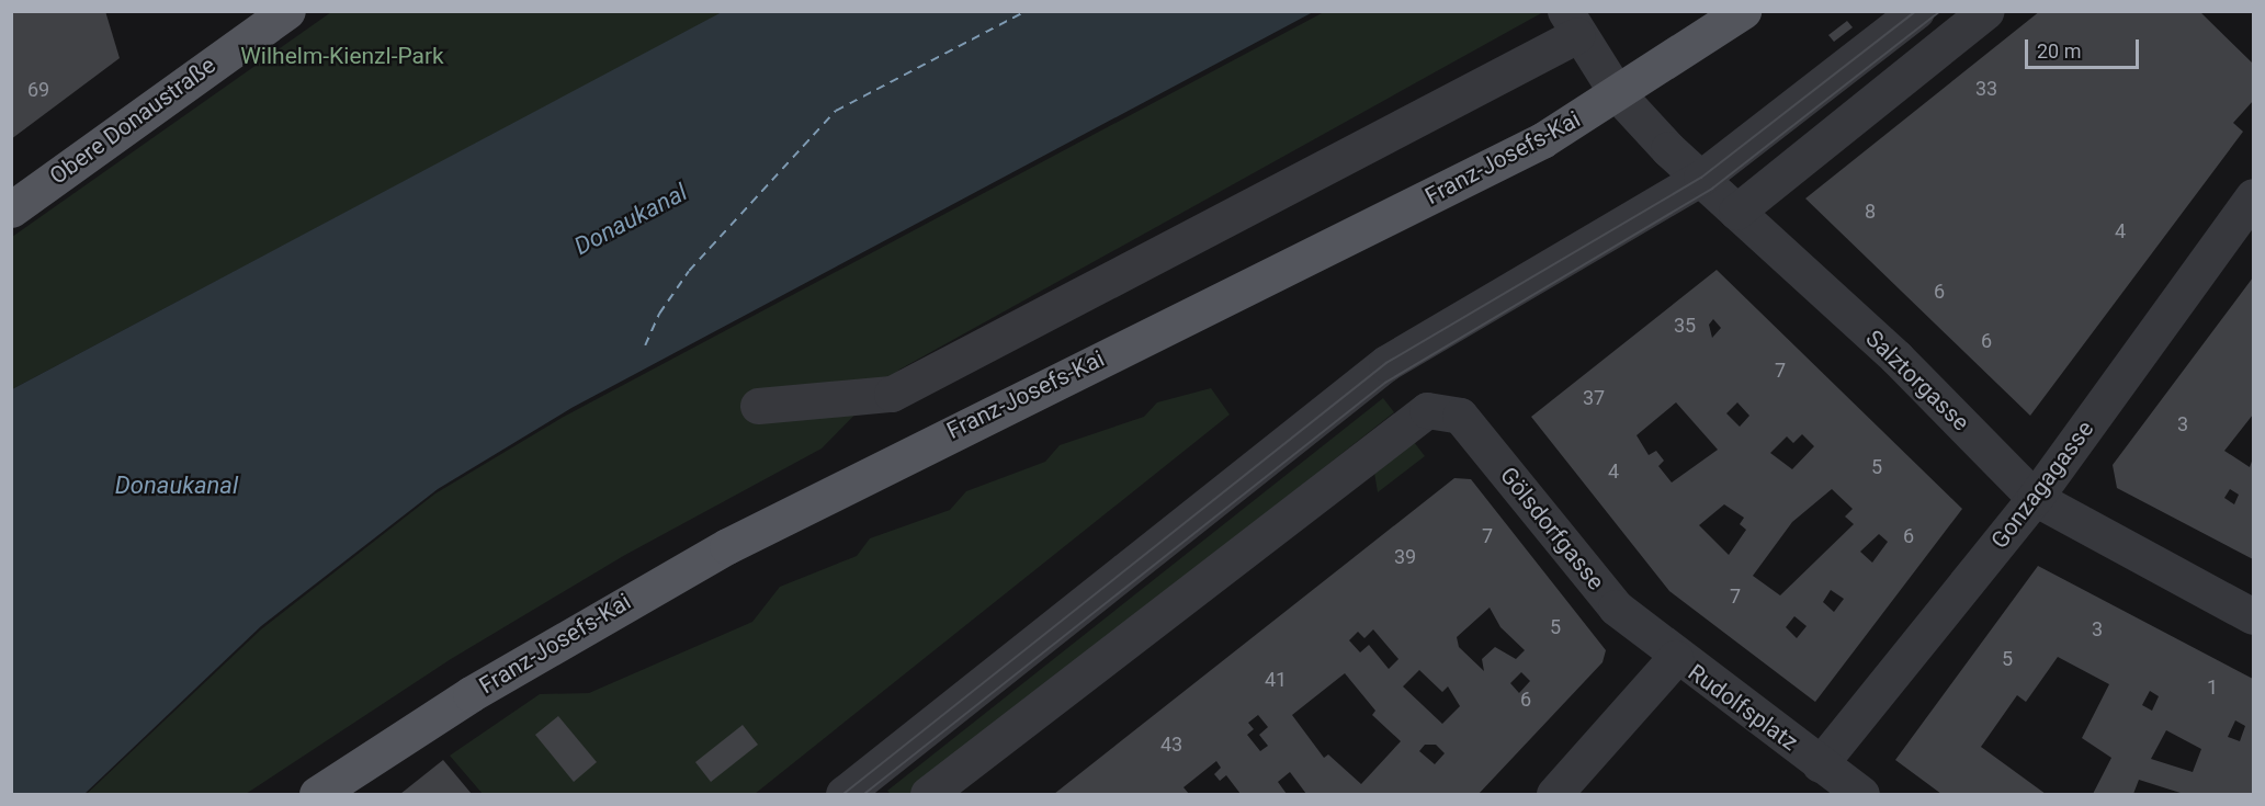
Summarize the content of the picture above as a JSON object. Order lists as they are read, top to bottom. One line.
{"streets":{"main road":["Obere Donaustraße","Franz-Josefs-Kai"],"street":["Salztorgasse","Gonzagagasse","Gölsdorfgasse","Rudolfsplatz"]},"crossings":[["Franz-Josefs-Kai","Salztorgasse"],["Salztorgasse","Gonzagagasse"],["Gonzagagasse","Rudolfsplatz"],["Gölsdorfgasse","Rudolfsplatz"]],"water":["Donaukanal"],"parks":["Wilhelm-Kienzl-Park"],"house_numbers":["33","69","8","4","6","35","6","7","37","3","5","4","7","6","39","7","5","3","5","41","1","6","43"],"scale_bar":"20 m"}
